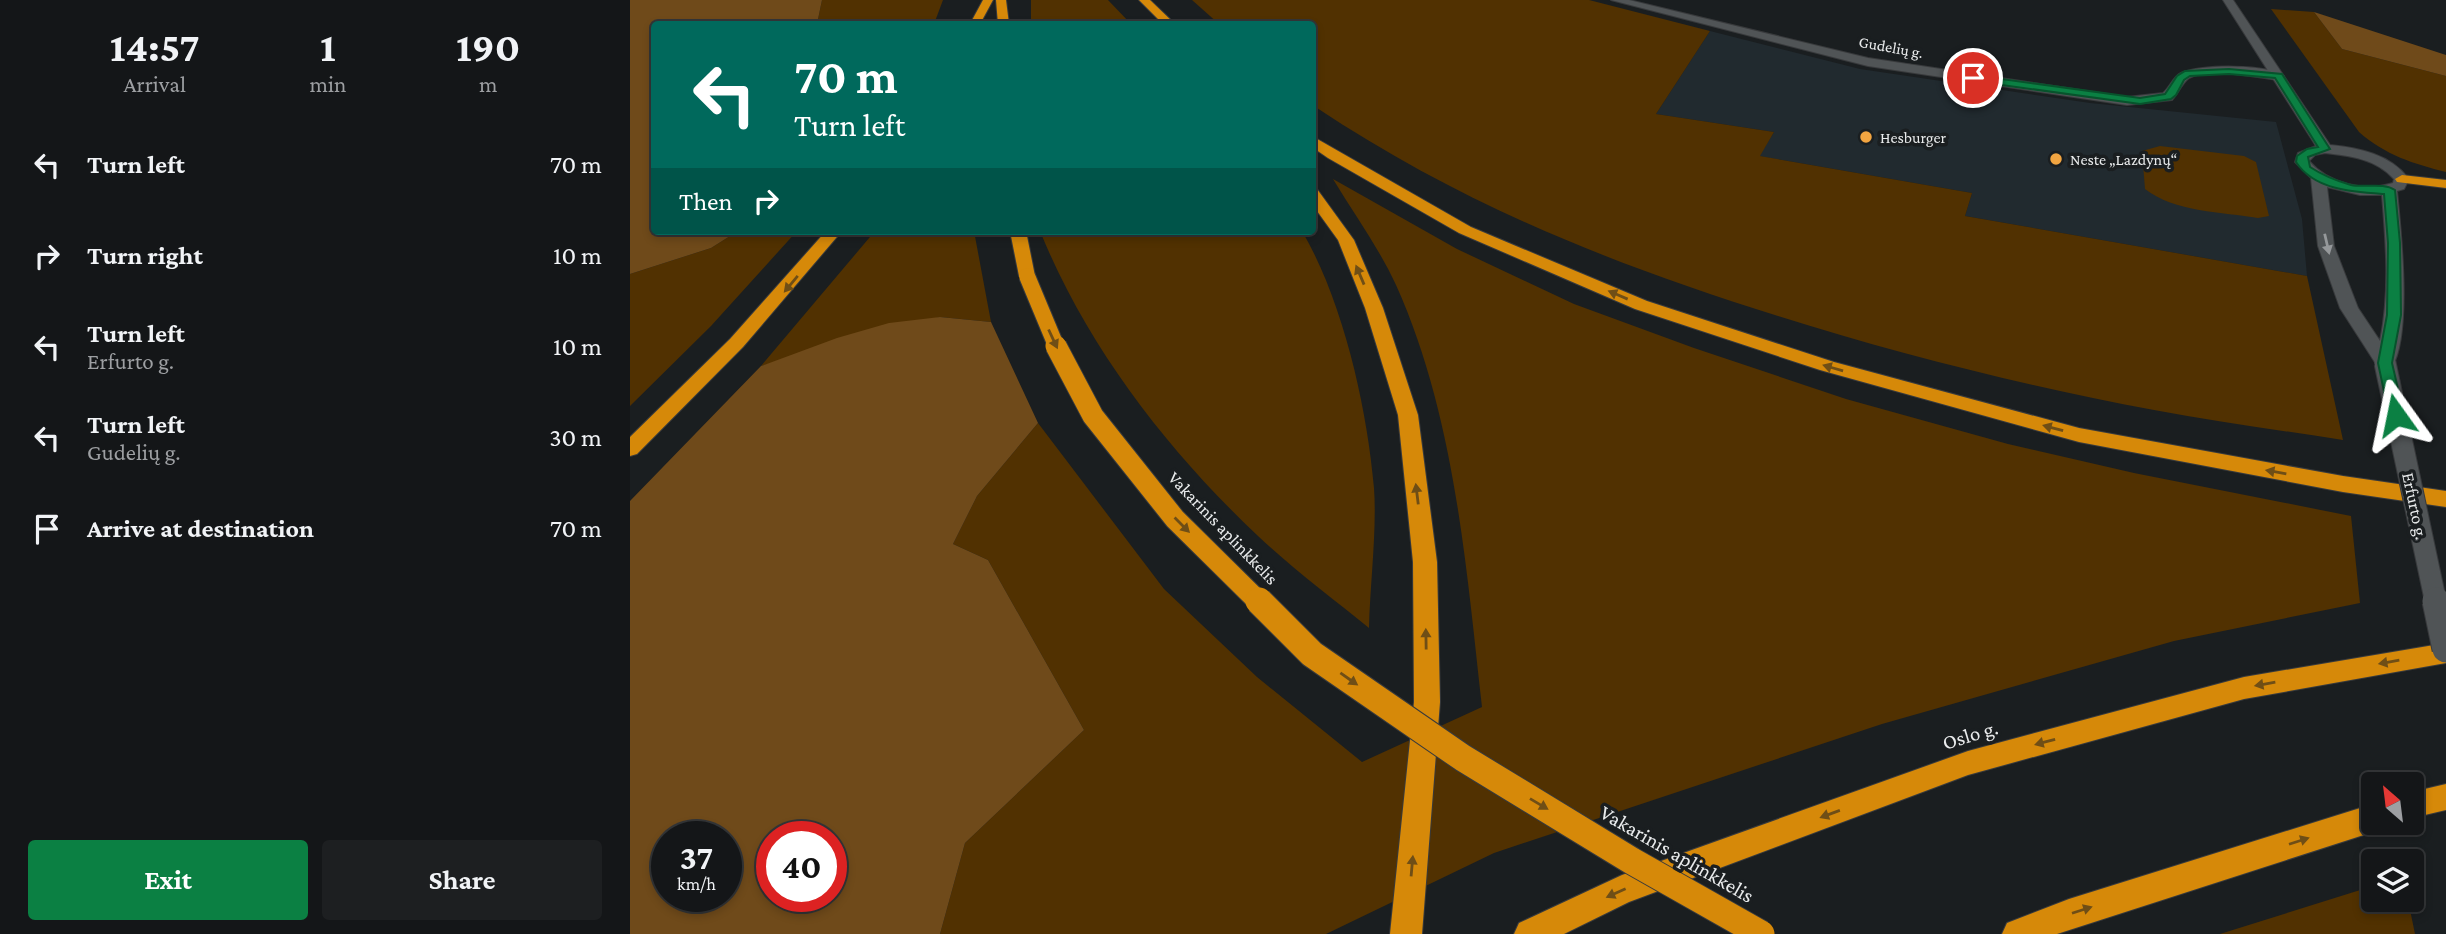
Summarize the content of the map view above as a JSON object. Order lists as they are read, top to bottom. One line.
{"streets":{"highway":["Vakarinis aplinkkelis","Oslo g."],"street":["Gudelių g.","Erfurto g."]},"crossings":[["Erfurto g.","Oslo g."]],"one_way":["Vakarinis aplinkkelis"],"places":["Hesburger","Neste „Lazdynų“"],"north":"top left","page":{"eta":["14:57","Arrival","1","min","190","m"],"turn":["70 m","Turn left"],"list":[{"name":"Turn left","value":"70 m"},{"name":"Turn right","value":"10 m"},{"name":"Turn left","note":"Erfurto g.","value":"10 m"},{"name":"Turn left","note":"Gudelių g.","value":"30 m"},{"name":"Arrive at destination","value":"70 m"}],"then":"Then","speed":"37 km/h","limit":"40","buttons":["Exit","Share"]}}
